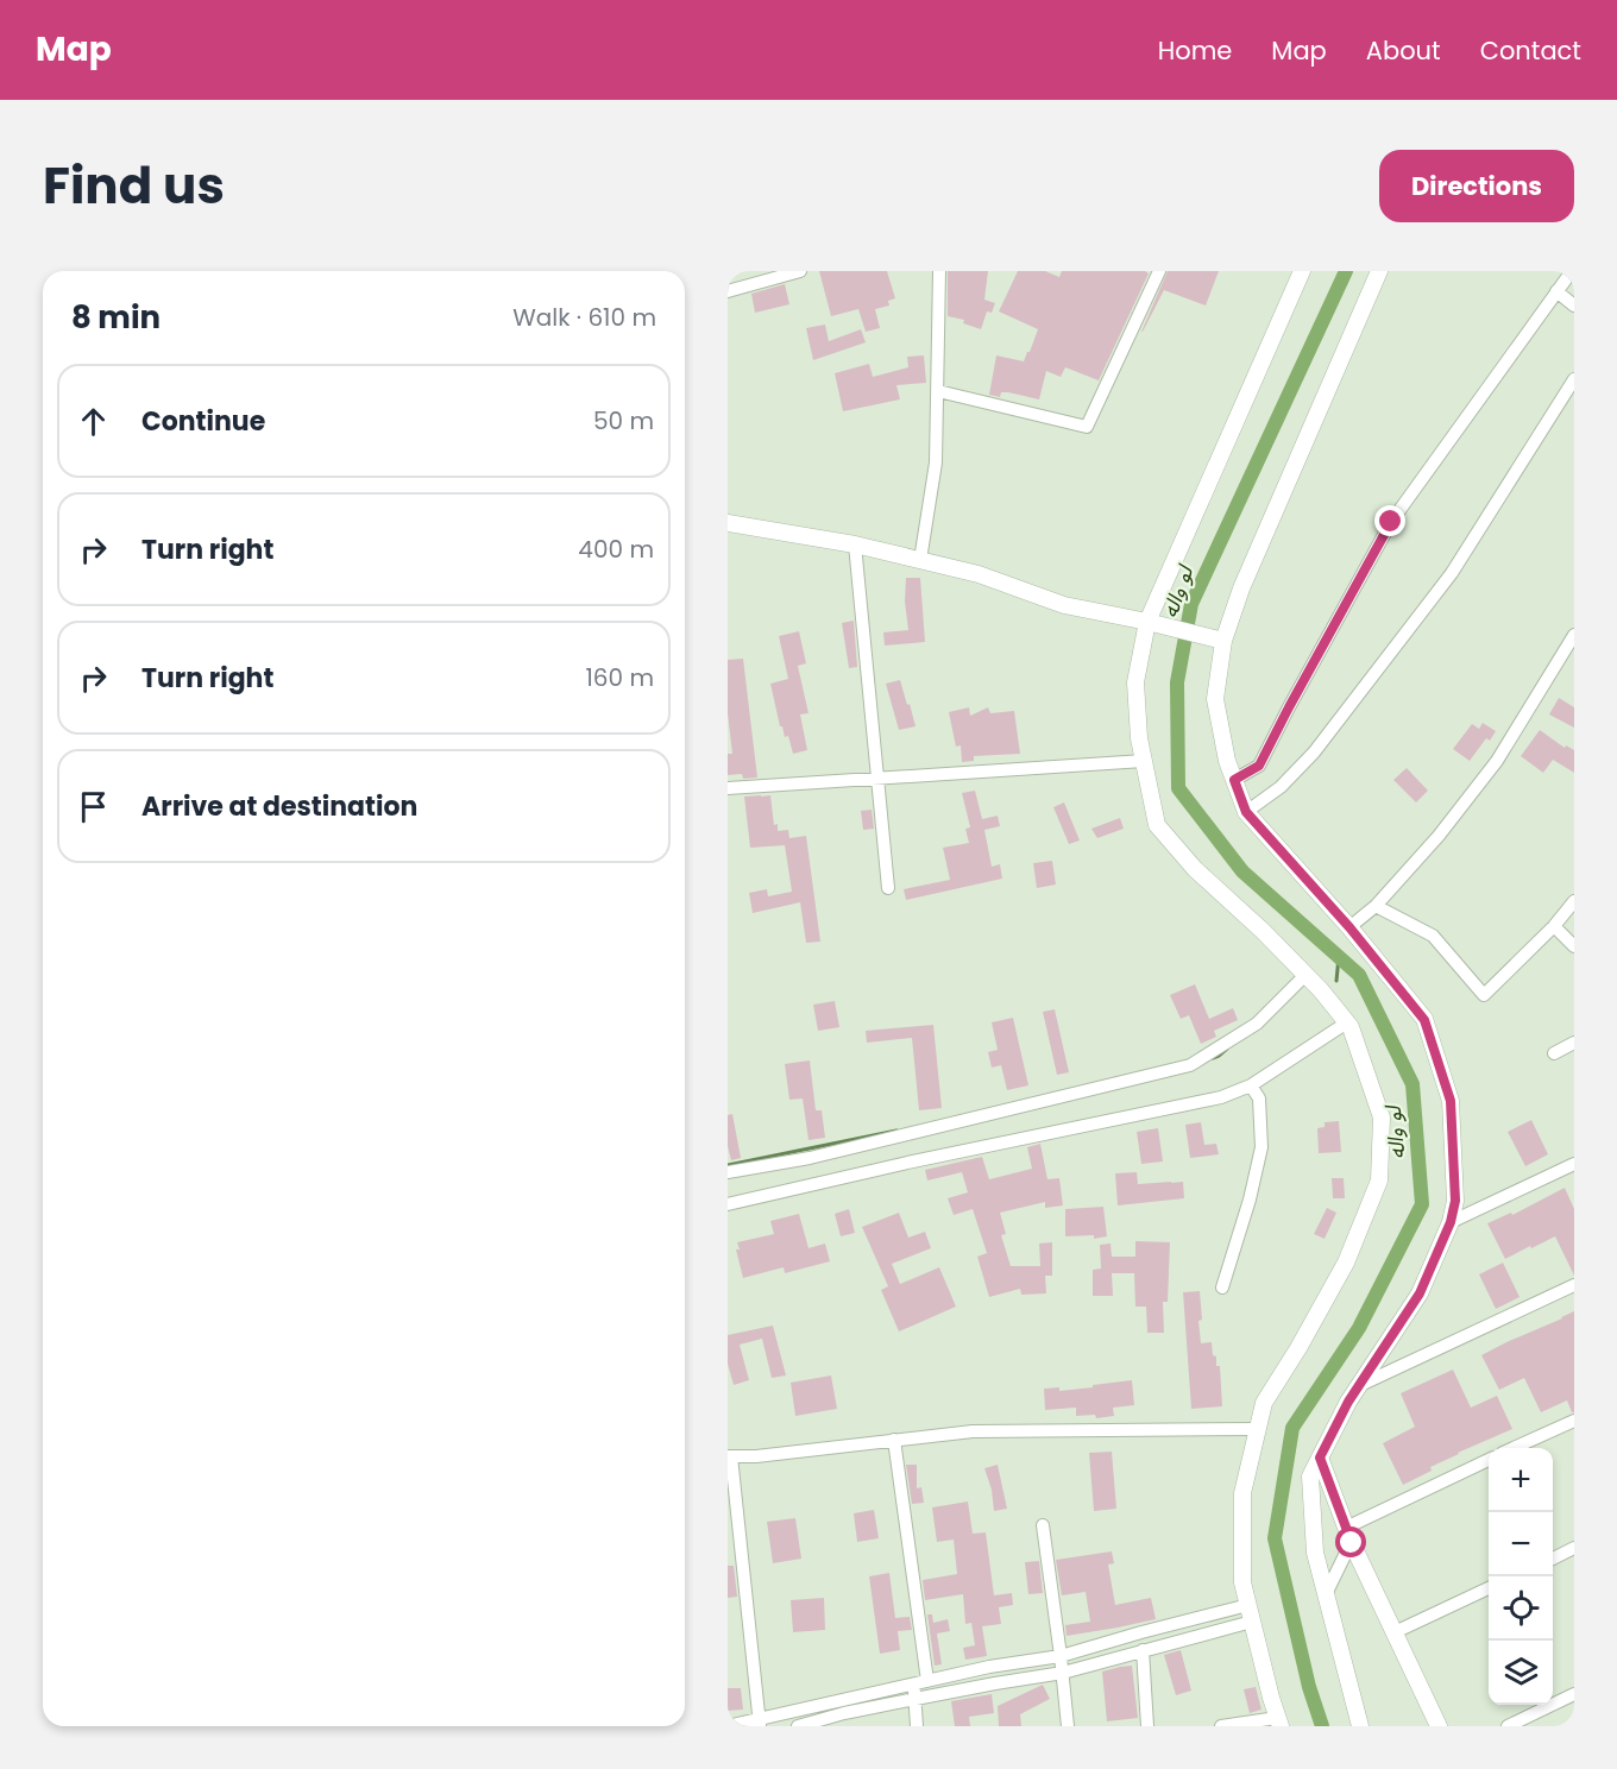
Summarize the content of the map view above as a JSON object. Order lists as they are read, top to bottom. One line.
{"water":["لو واله"],"page":{"header":"Map","nav":["Home","Map","About","Contact"],"title":"Find us","buttons":"Directions","heading":["8 min","Walk · 610 m"],"list":[["Continue","50 m"],["Turn right","400 m"],["Turn right","160 m"],"Arrive at destination"],"map_buttons":["+","−"]}}
